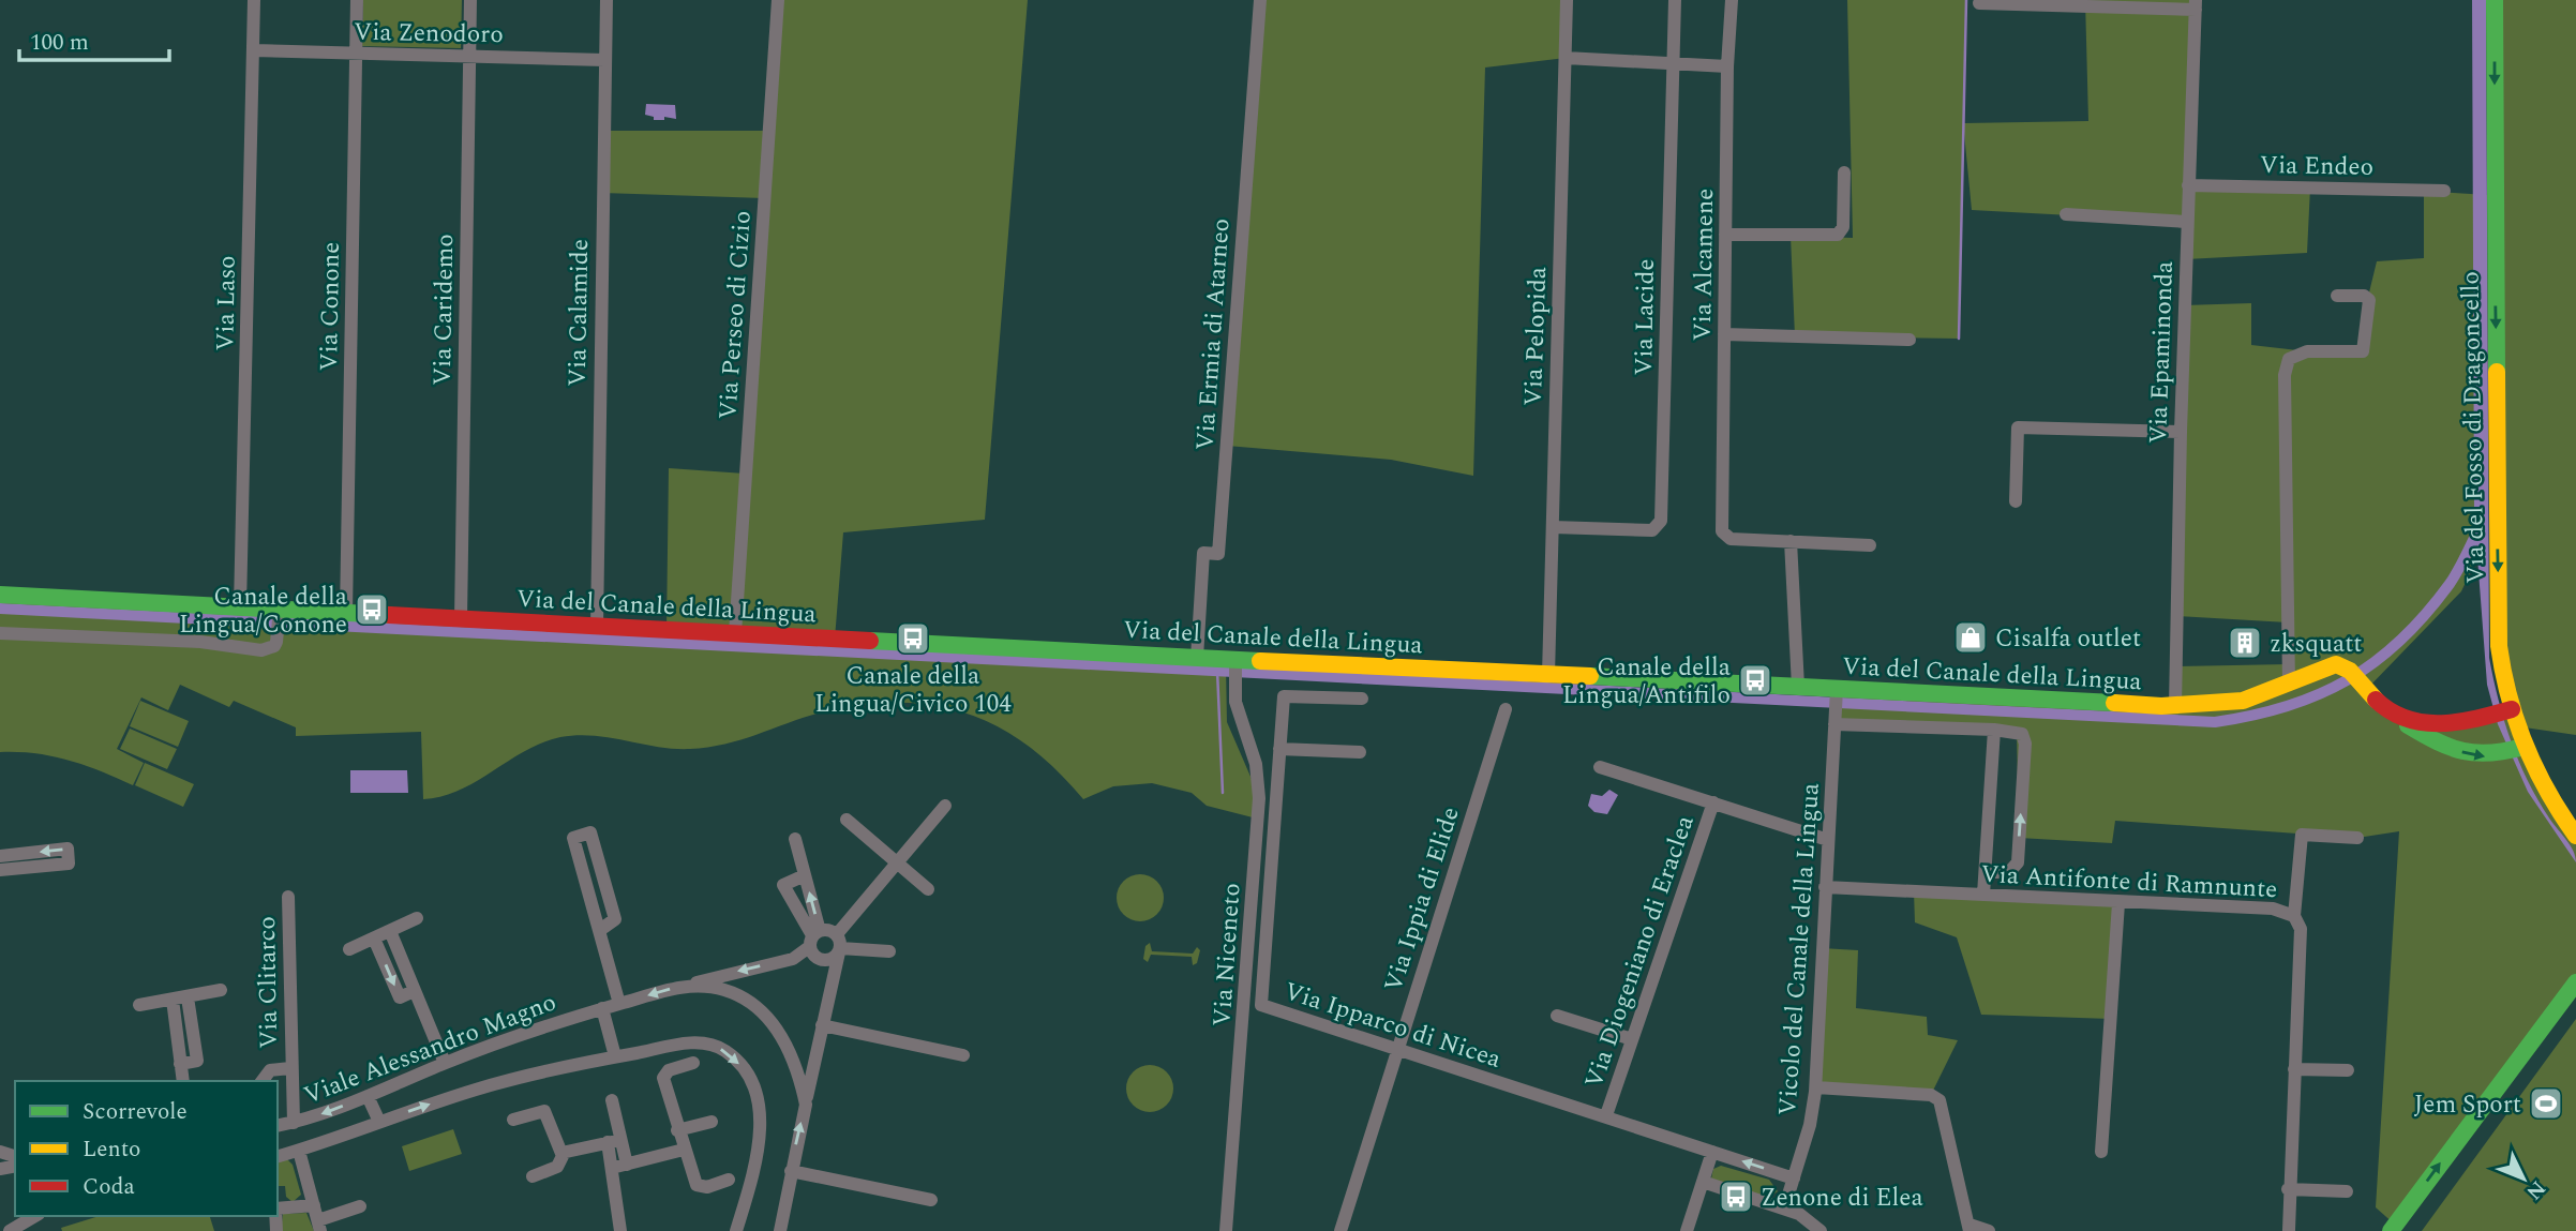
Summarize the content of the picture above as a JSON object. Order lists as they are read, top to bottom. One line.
{"streets":{"street":["Via Zenodoro","Via Endeo","Via Alcamene","Via Laso","Via Conone","Via Caridemo","Via Calamide","Via Perseo di Cizio","Via Lacide","Via Ermia di Atarneo","Via Pelopida","Via Epaminonda","Via del Fosso di Dragoncello","Via del Canale della Lingua","Via Antifonte di Ramnunte","Via Ippia di Elide","Vicolo del Canale della Lingua","Via Diogeniano di Eraclea","Via Niceneto","Via Clitarco","Via Ipparco di Nicea","Viale Alessandro Magno"]},"crossings":[["Via Zenodoro","Via Laso"],["Via Zenodoro","Via Conone"],["Via Zenodoro","Via Caridemo"],["Via Zenodoro","Via Calamide"],["Via Endeo","Via Epaminonda"],["Via Laso","Via del Canale della Lingua"],["Via Conone","Via del Canale della Lingua"],["Via Caridemo","Via del Canale della Lingua"],["Via Calamide","Via del Canale della Lingua"],["Via Perseo di Cizio","Via del Canale della Lingua"],["Via Lacide","Via Pelopida"],["Via Ermia di Atarneo","Via del Canale della Lingua"],["Via Pelopida","Via del Canale della Lingua"],["Via Epaminonda","Via del Canale della Lingua"],["Via del Fosso di Dragoncello","Via del Canale della Lingua"],["Via del Canale della Lingua","Vicolo del Canale della Lingua"],["Via del Canale della Lingua","Via Niceneto"],["Via Antifonte di Ramnunte","Vicolo del Canale della Lingua"],["Via Ippia di Elide","Via Ipparco di Nicea"],["Vicolo del Canale della Lingua","Via Ipparco di Nicea"],["Via Diogeniano di Eraclea","Via Ipparco di Nicea"],["Via Clitarco","Viale Alessandro Magno"]],"one_way":["Via del Fosso di Dragoncello"],"places":{"bus stop":["Canale della Lingua/Conone","Canale della Lingua/Civico 104","Canale della Lingua/Antifilo","Zenone di Elea"],"shop":["Cisalfa outlet"],"building":["zksquatt"],"sports":["Jem Sport"]},"legend":["Scorrevole","Lento","Coda"],"scale_bar":"100 m","north":"bottom right"}
